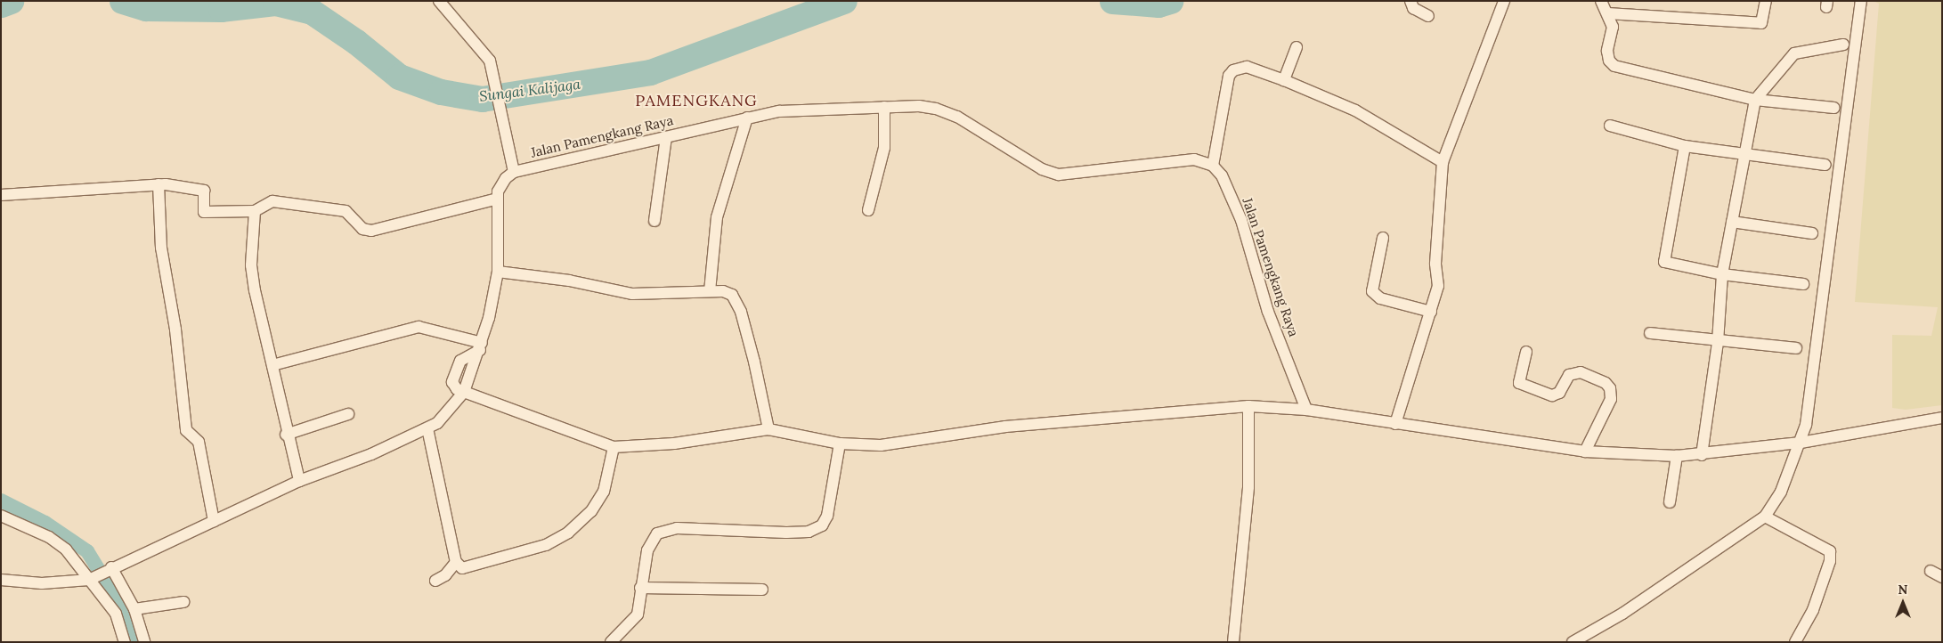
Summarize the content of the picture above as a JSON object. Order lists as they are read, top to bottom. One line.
{"streets":{"street":["Jalan Pamengkang Raya"]},"districts":["PAMENGKANG"],"water":["Sungai Kalijaga"],"north":"top"}
